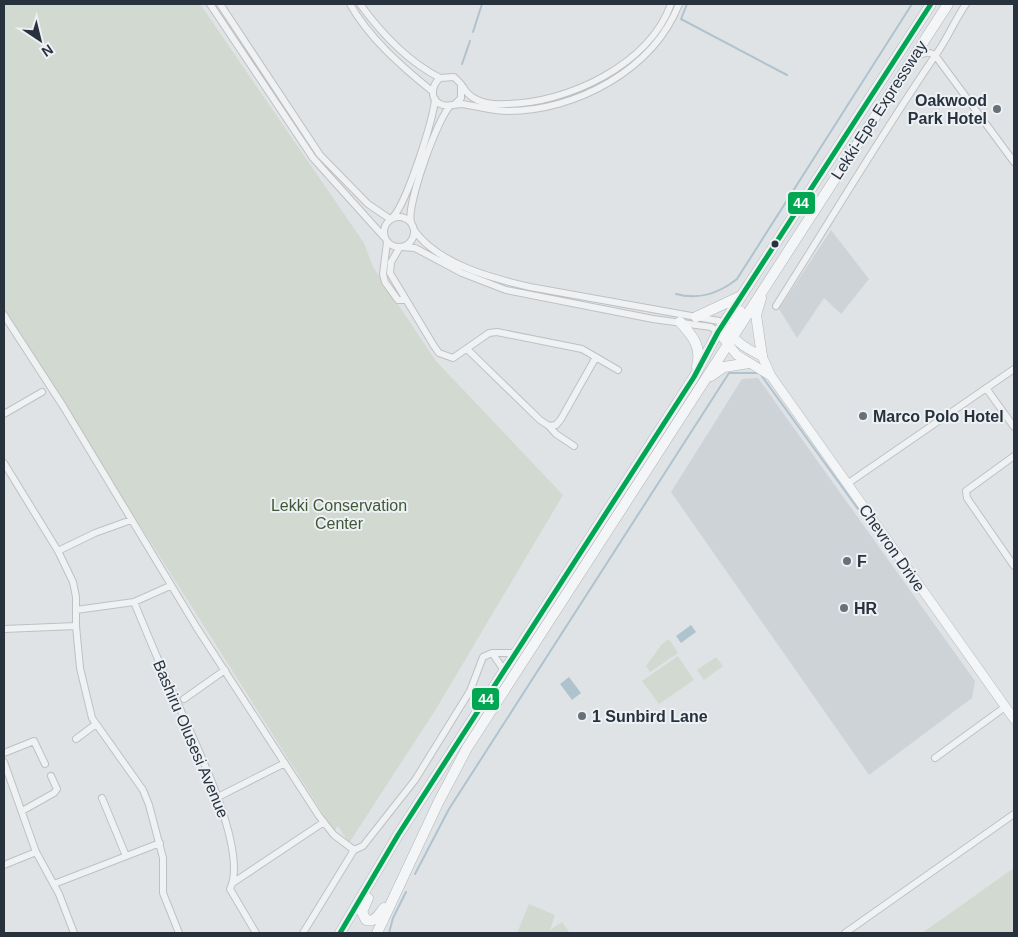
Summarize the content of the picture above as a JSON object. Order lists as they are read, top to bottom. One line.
{"streets":{"highway":["Lekki-Epe Expressway"],"main road":["Chevron Drive"],"street":["Bashiru Olusesi Avenue"]},"crossings":[["Lekki-Epe Expressway","Chevron Drive"]],"parks":["Lekki Conservation Center"],"places":["Oakwood Park Hotel","Marco Polo Hotel","F","HR","1 Sunbird Lane"],"lines":["transit line 44"],"north":"bottom right"}
